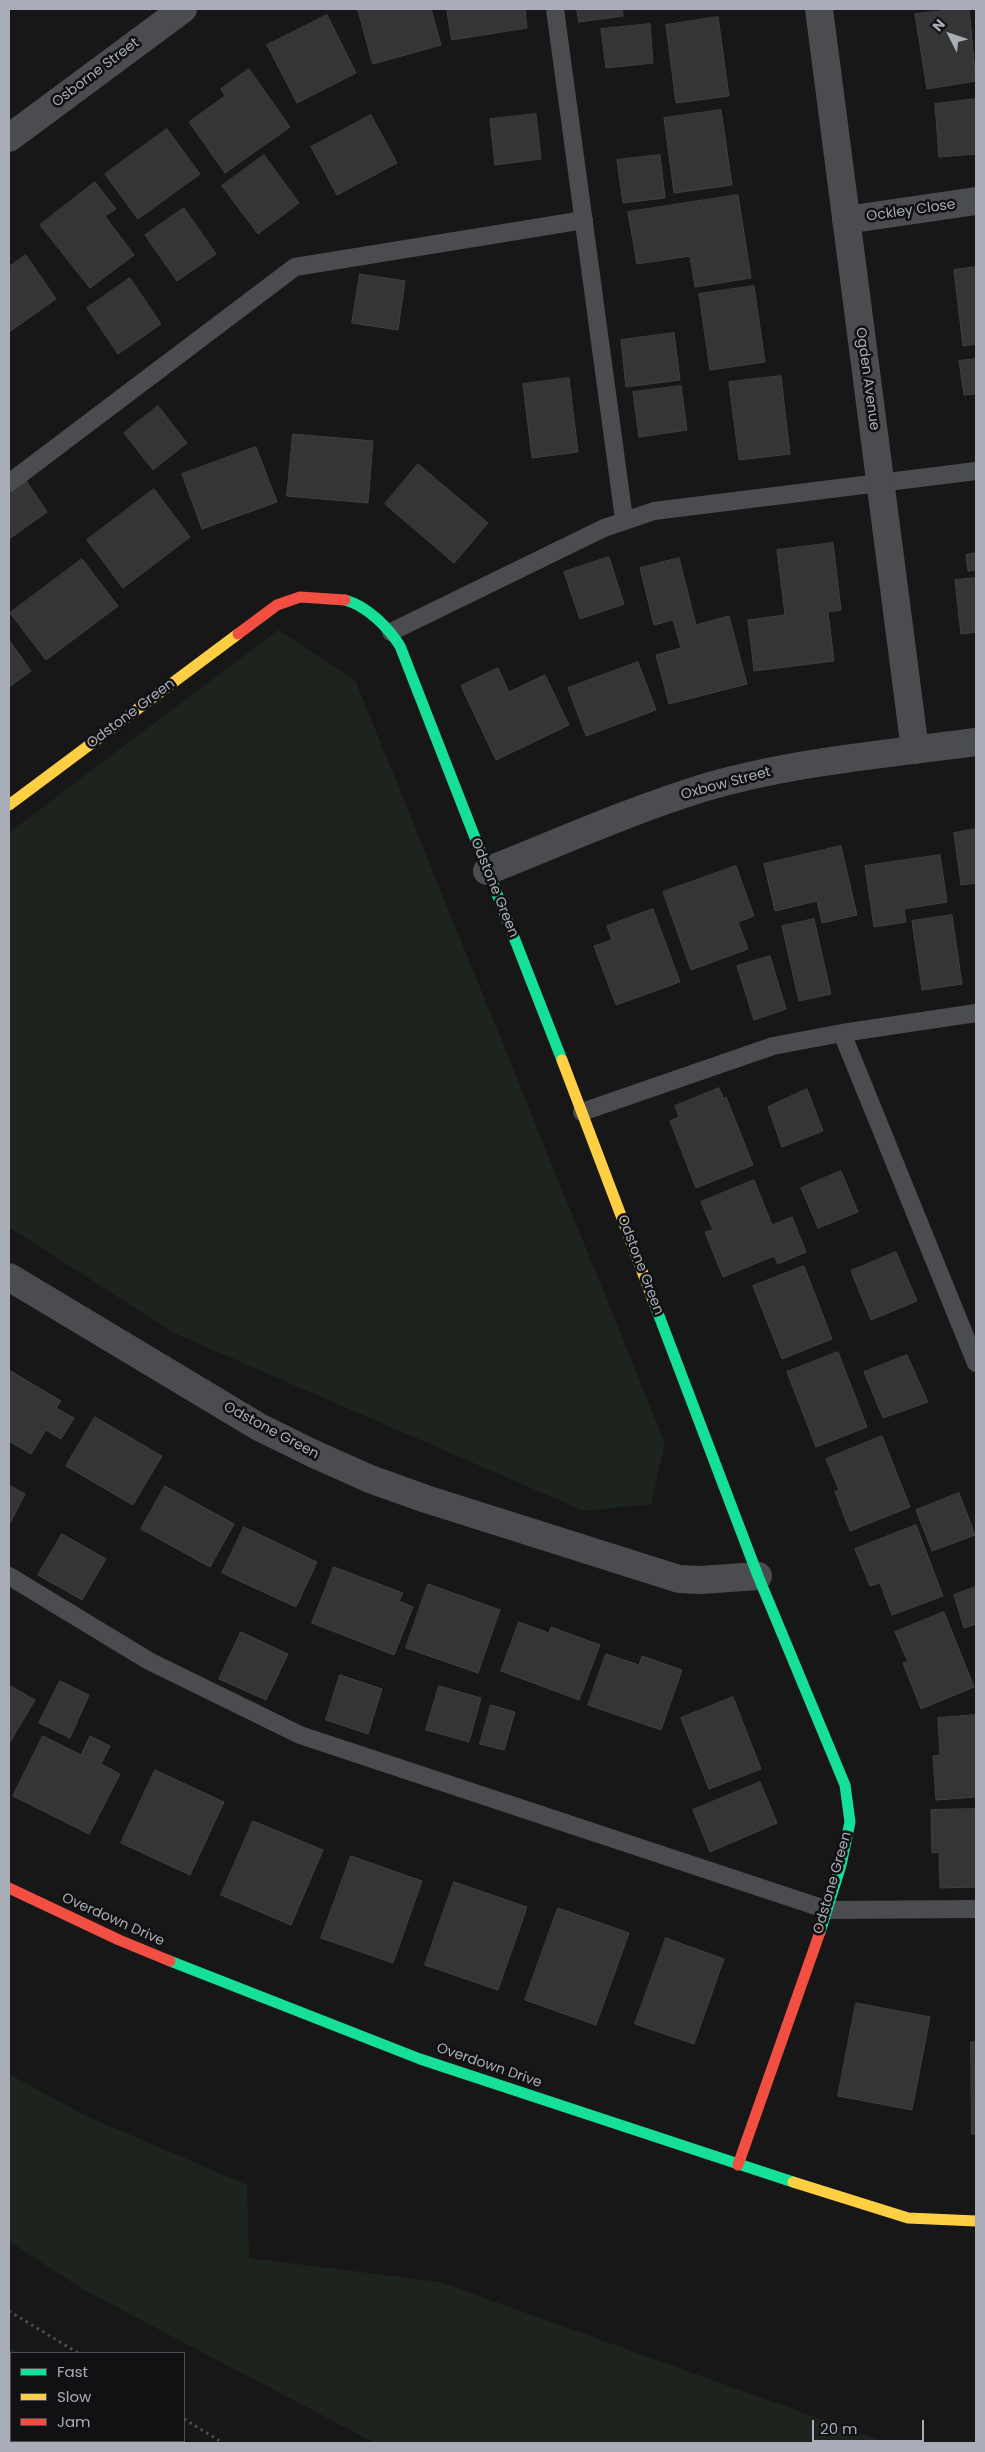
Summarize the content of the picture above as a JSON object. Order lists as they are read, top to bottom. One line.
{"streets":{"street":["Osborne Street","Ockley Close","Ogden Avenue","Odstone Green","Oxbow Street","Overdown Drive"]},"crossings":[["Ockley Close","Ogden Avenue"],["Ogden Avenue","Oxbow Street"],["Odstone Green","Oxbow Street"],["Odstone Green","Overdown Drive"]],"legend":["Fast","Slow","Jam"],"scale_bar":"20 m","north":"top left"}
